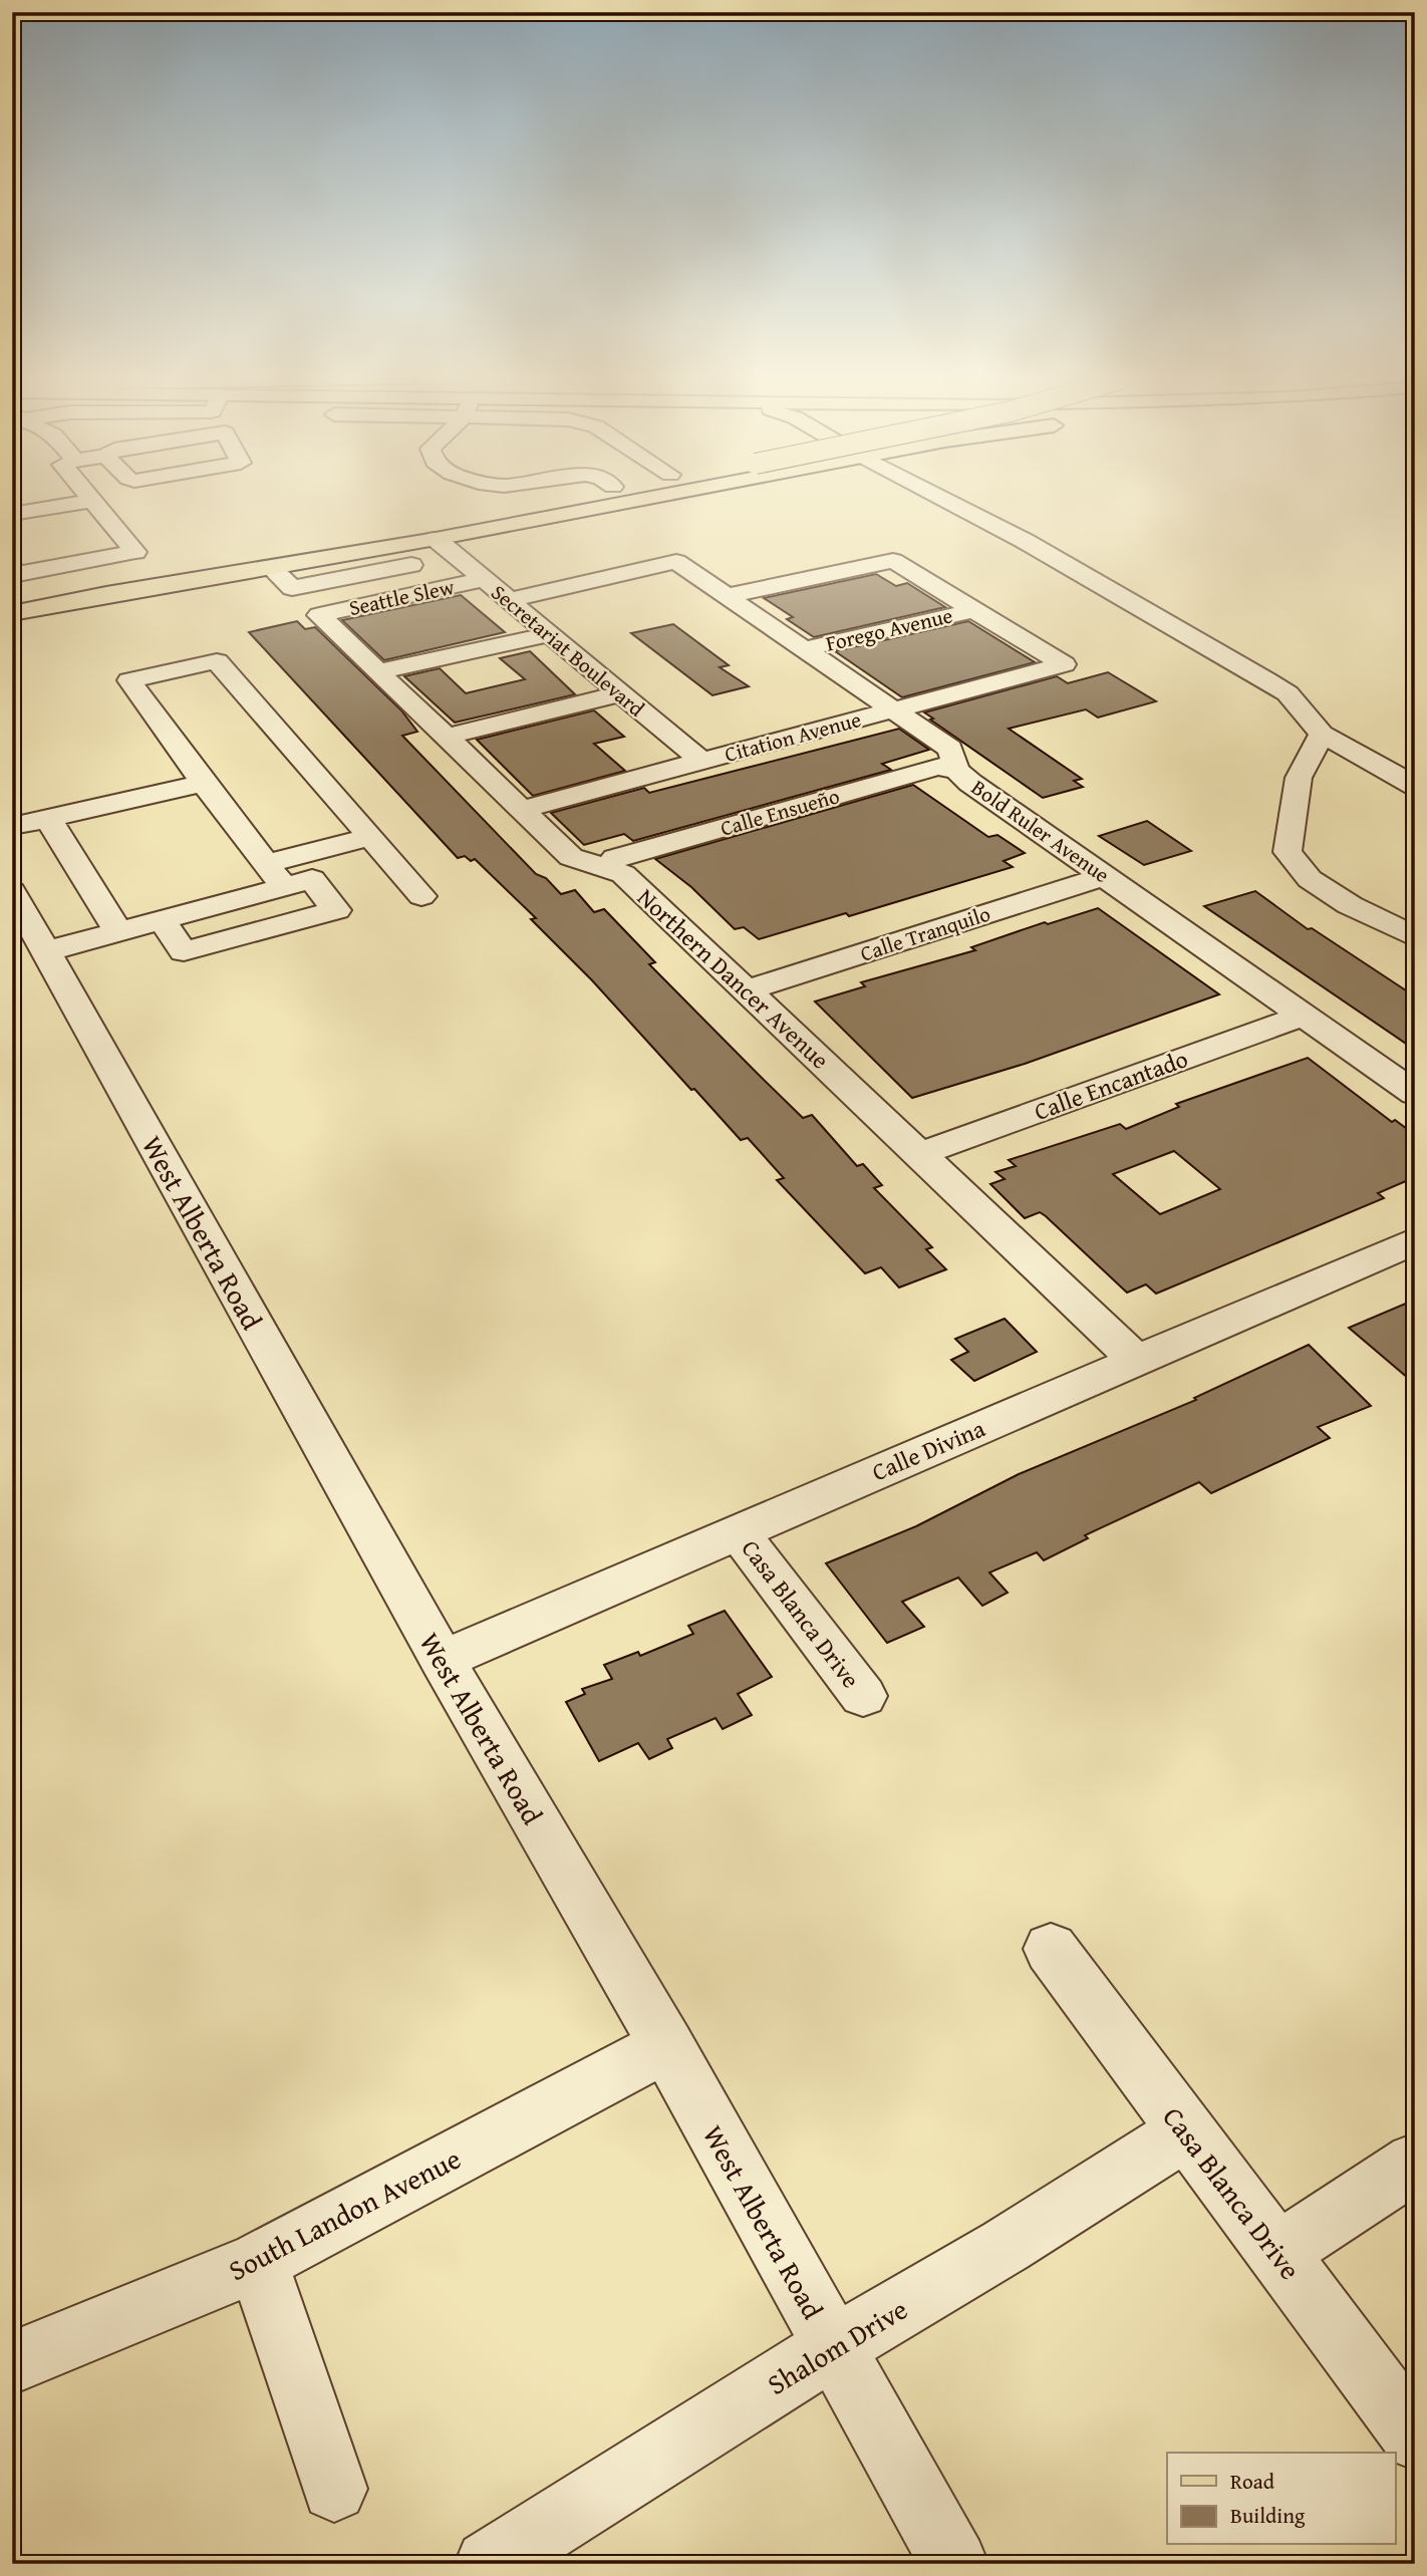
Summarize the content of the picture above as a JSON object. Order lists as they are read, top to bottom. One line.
{"streets":{"street":["Seattle Slew","Forego Avenue","Secretariat Boulevard","Citation Avenue","Calle Ensueño","Bold Ruler Avenue","Calle Tranquilo","Northern Dancer Avenue","Calle Encantado","West Alberta Road","Calle Divina","Casa Blanca Drive","South Landon Avenue","Shalom Drive"]},"crossings":[["Seattle Slew","Secretariat Boulevard"],["Seattle Slew","Northern Dancer Avenue"],["Forego Avenue","Citation Avenue"],["Forego Avenue","Bold Ruler Avenue"],["Secretariat Boulevard","Citation Avenue"],["Secretariat Boulevard","Bold Ruler Avenue"],["Citation Avenue","Bold Ruler Avenue"],["Citation Avenue","Northern Dancer Avenue"],["Calle Ensueño","Bold Ruler Avenue"],["Calle Ensueño","Northern Dancer Avenue"],["Bold Ruler Avenue","Calle Tranquilo"],["Bold Ruler Avenue","Calle Encantado"],["Calle Tranquilo","Northern Dancer Avenue"],["Northern Dancer Avenue","Calle Encantado"],["Northern Dancer Avenue","Calle Divina"],["West Alberta Road","Calle Divina"],["West Alberta Road","South Landon Avenue"],["West Alberta Road","Shalom Drive"],["Calle Divina","Casa Blanca Drive"],["Casa Blanca Drive","Shalom Drive"]],"legend":["Road","Building"]}
